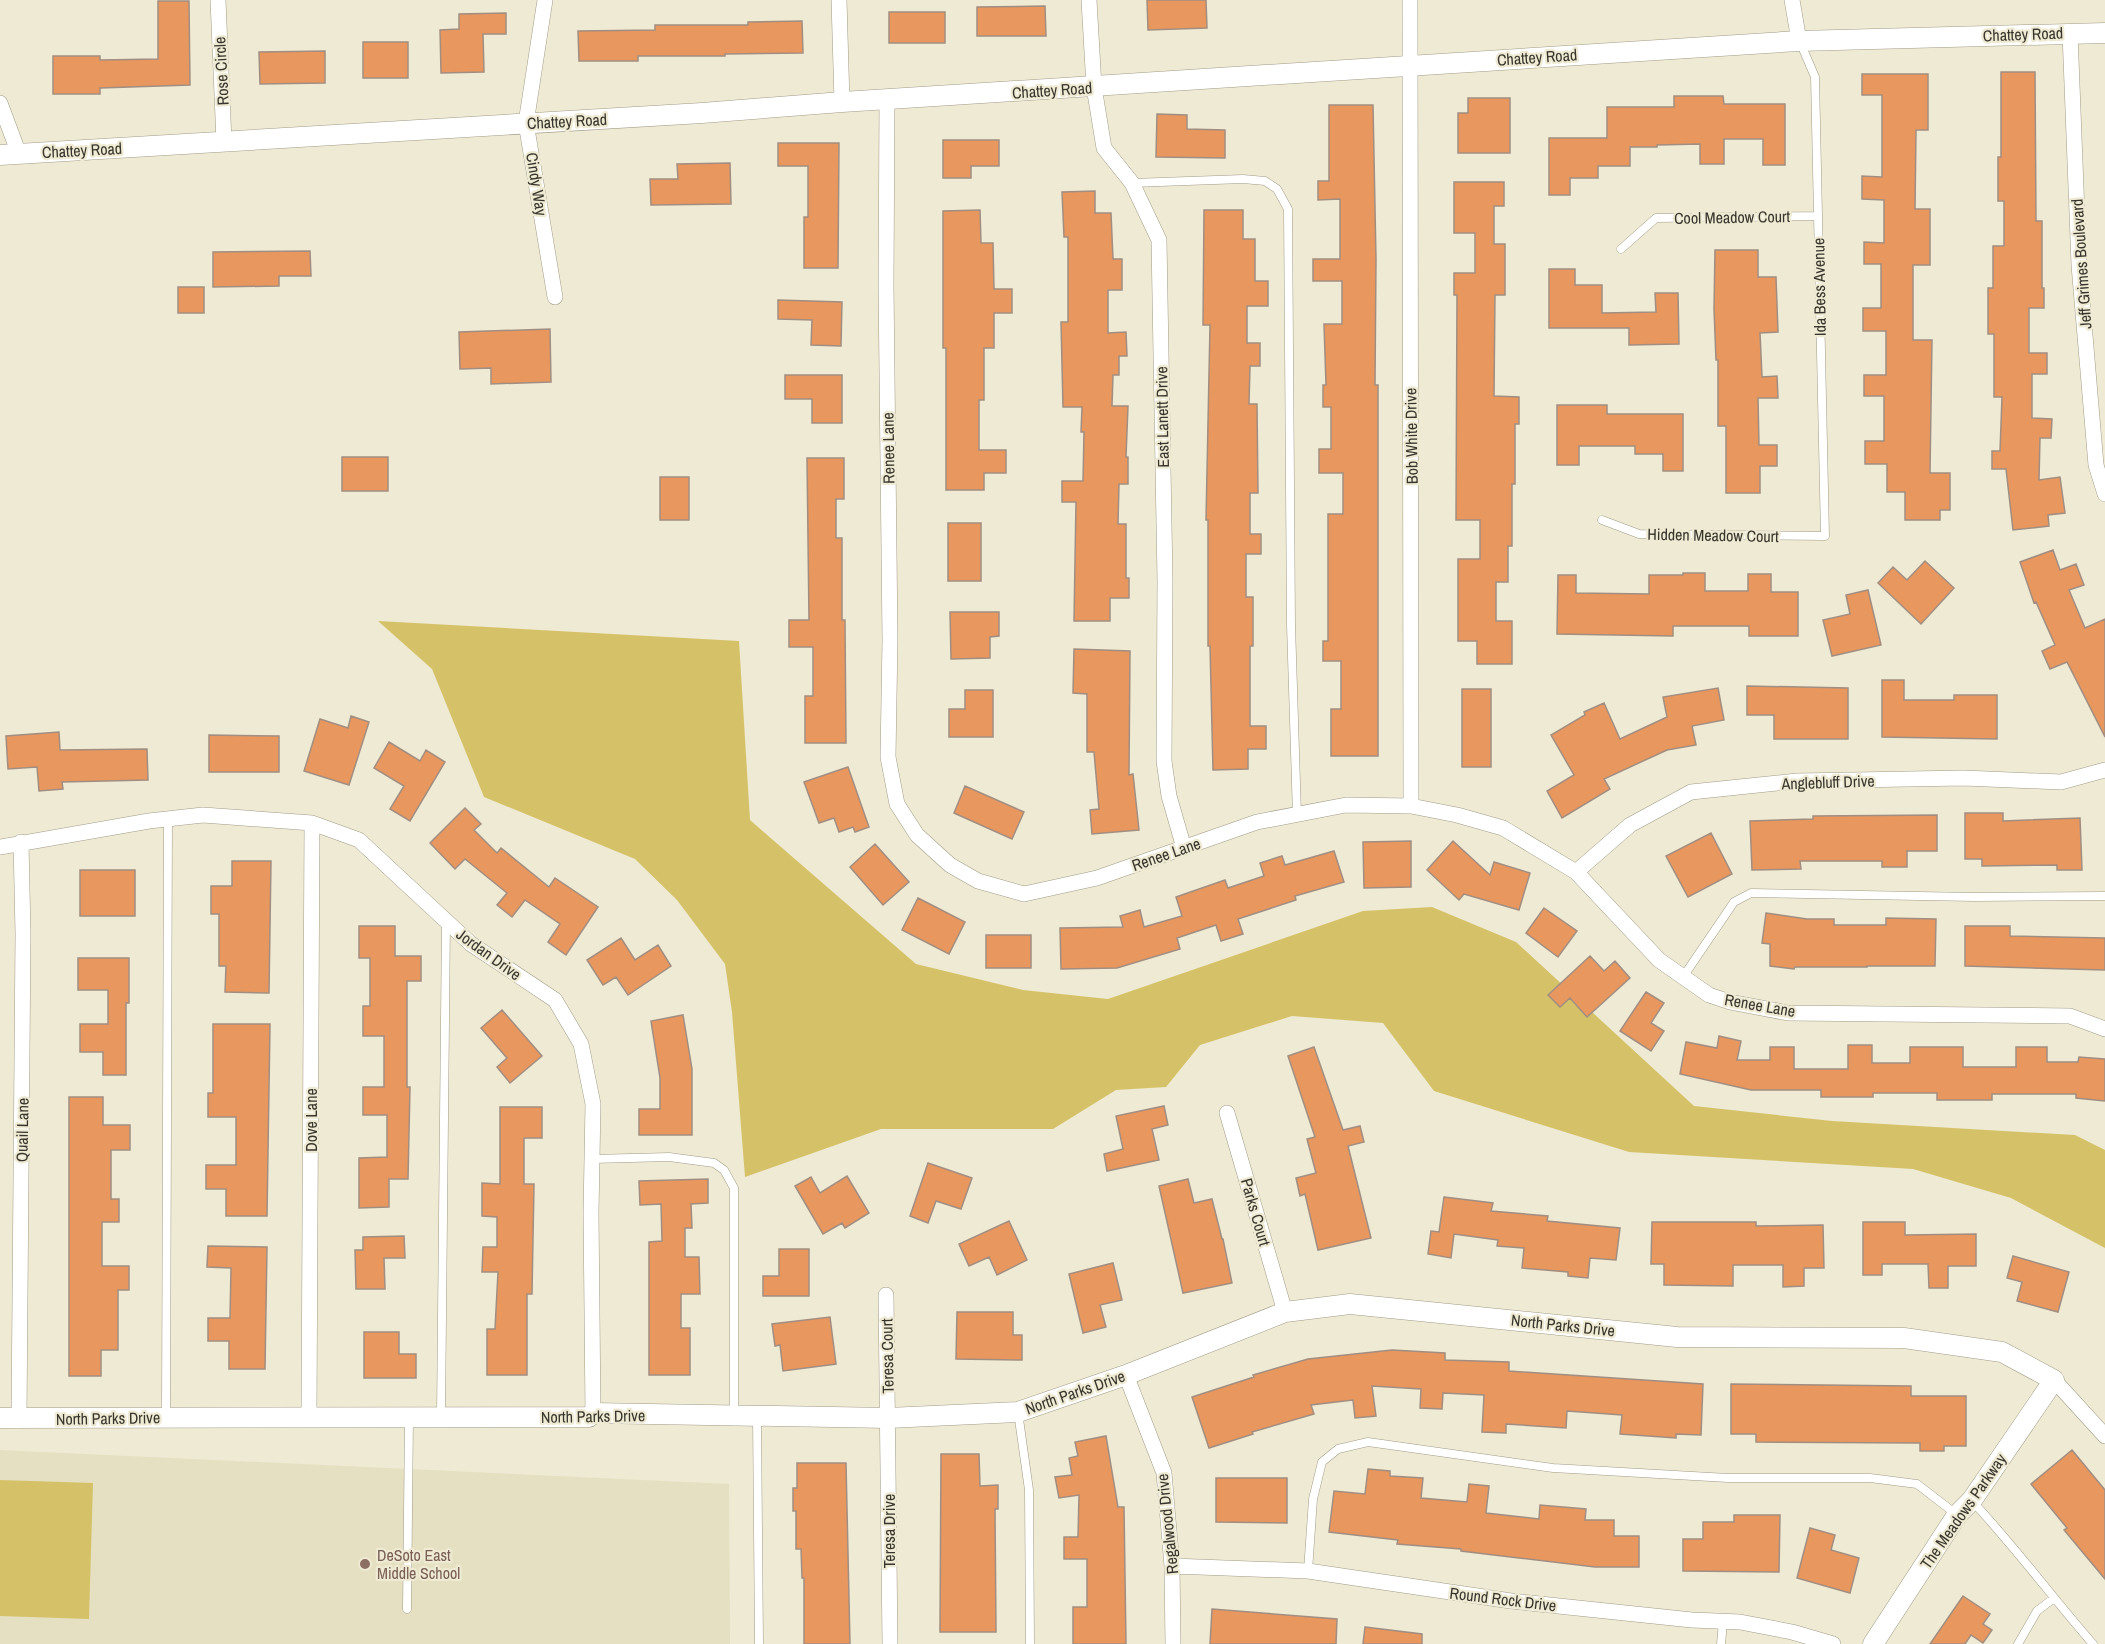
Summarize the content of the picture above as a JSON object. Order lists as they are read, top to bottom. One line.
{"streets":{"street":["Chattey Road","Rose Circle","Cindy Way","Jeff Grimes Boulevard","East Lanett Drive","Bob White Drive","Renee Lane","Anglebluff Drive","Jordan Drive","Dove Lane","Quail Lane","Parks Court","North Parks Drive","Teresa Court","The Meadows Parkway","Regalwood Drive","Teresa Drive","Round Rock Drive"],"lane":["Cool Meadow Court","Ida Bess Avenue","Hidden Meadow Court"]},"crossings":[["Chattey Road","Rose Circle"],["Chattey Road","Cindy Way"],["Chattey Road","Jeff Grimes Boulevard"],["Chattey Road","Ida Bess Avenue"],["Chattey Road","East Lanett Drive"],["Chattey Road","Bob White Drive"],["Chattey Road","Renee Lane"],["Cool Meadow Court","Ida Bess Avenue"],["Ida Bess Avenue","Hidden Meadow Court"],["East Lanett Drive","Renee Lane"],["Bob White Drive","Renee Lane"],["Renee Lane","Anglebluff Drive"],["Jordan Drive","Dove Lane"],["Jordan Drive","Quail Lane"],["Jordan Drive","North Parks Drive"],["Dove Lane","North Parks Drive"],["Quail Lane","North Parks Drive"],["Parks Court","North Parks Drive"],["North Parks Drive","Teresa Court"],["North Parks Drive","The Meadows Parkway"],["North Parks Drive","Regalwood Drive"],["North Parks Drive","Teresa Drive"],["Teresa Court","Teresa Drive"],["Regalwood Drive","Round Rock Drive"]],"places":["DeSoto East Middle School"]}
